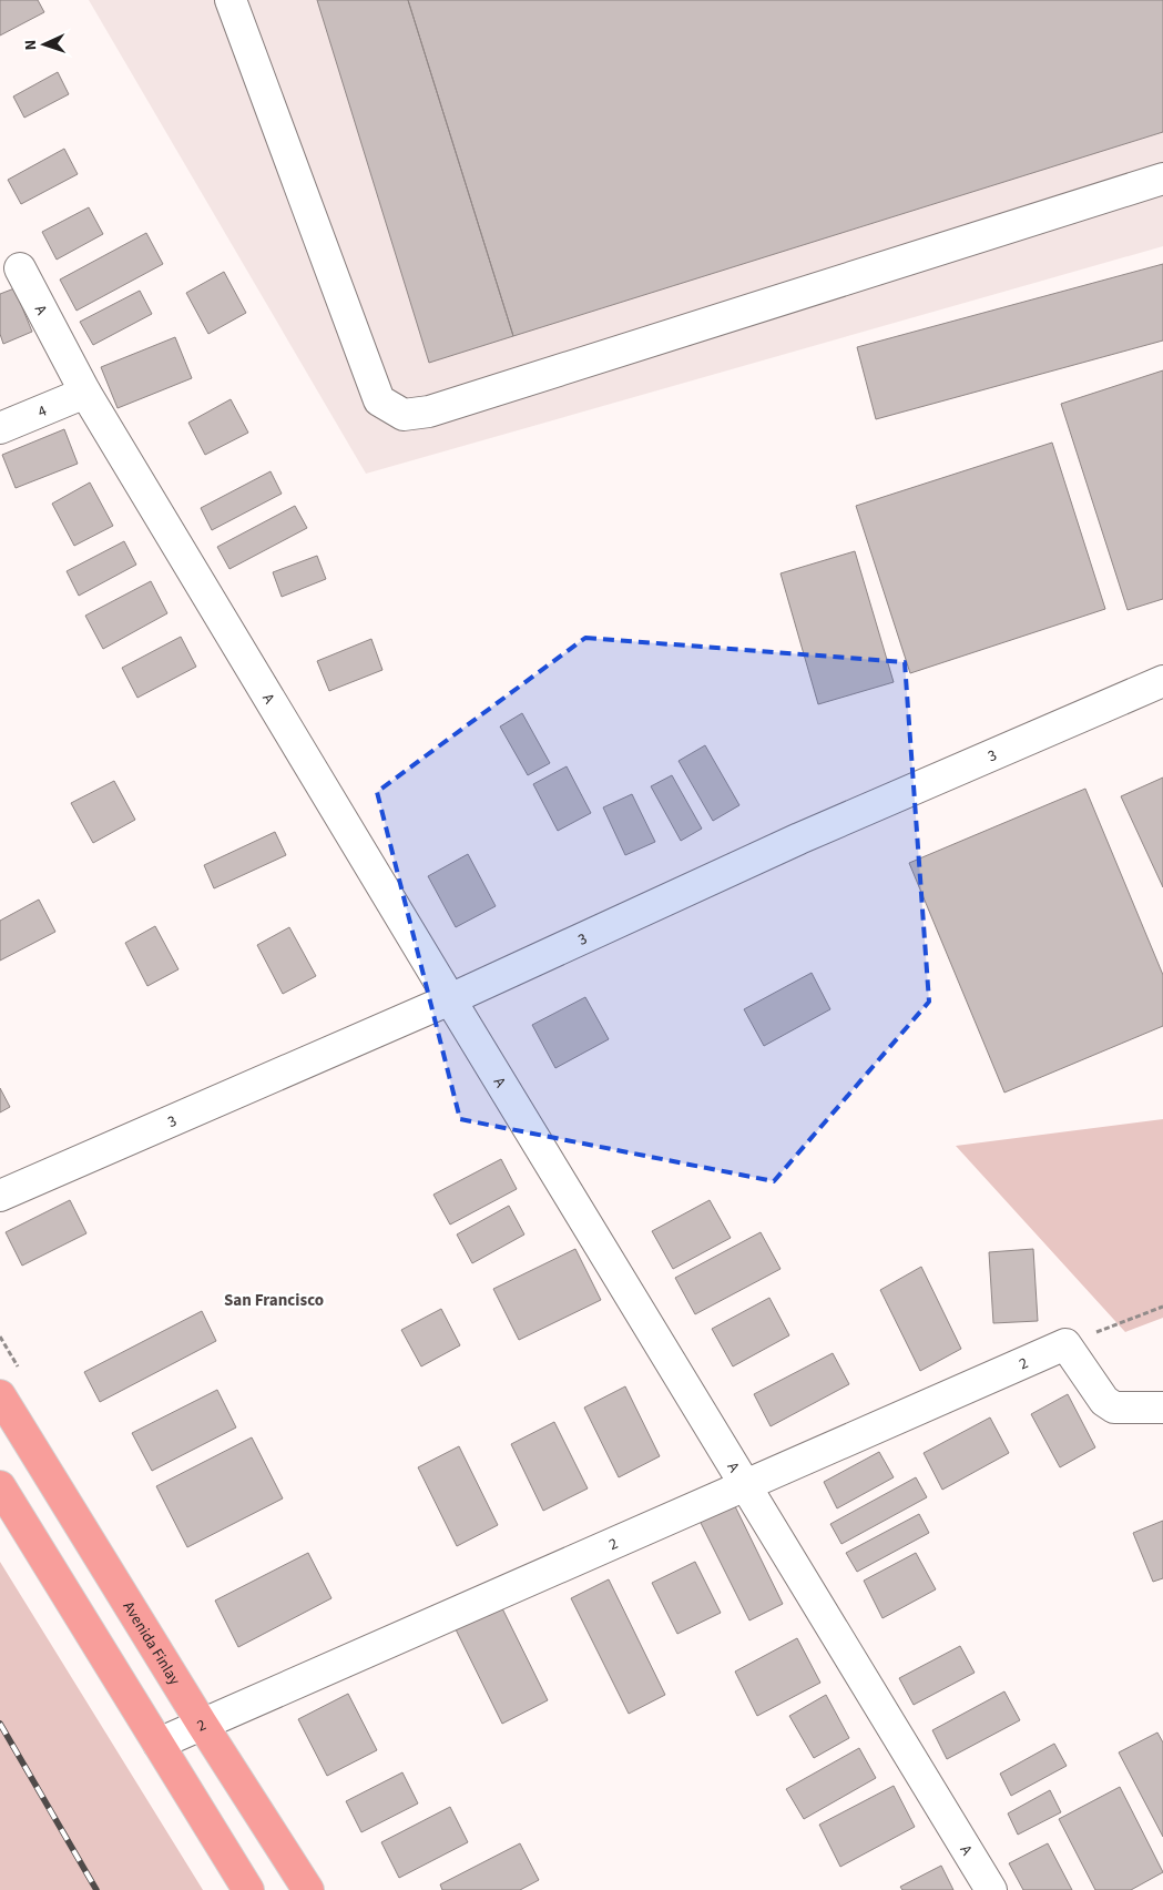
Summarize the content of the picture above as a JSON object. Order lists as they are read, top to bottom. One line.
{"streets":{"highway":["Avenida Finlay"],"street":["A","4","3","2"]},"crossings":[["A","4"],["A","3"],["A","2"],["2","Avenida Finlay"]],"districts":["San Francisco"],"north":"left"}
